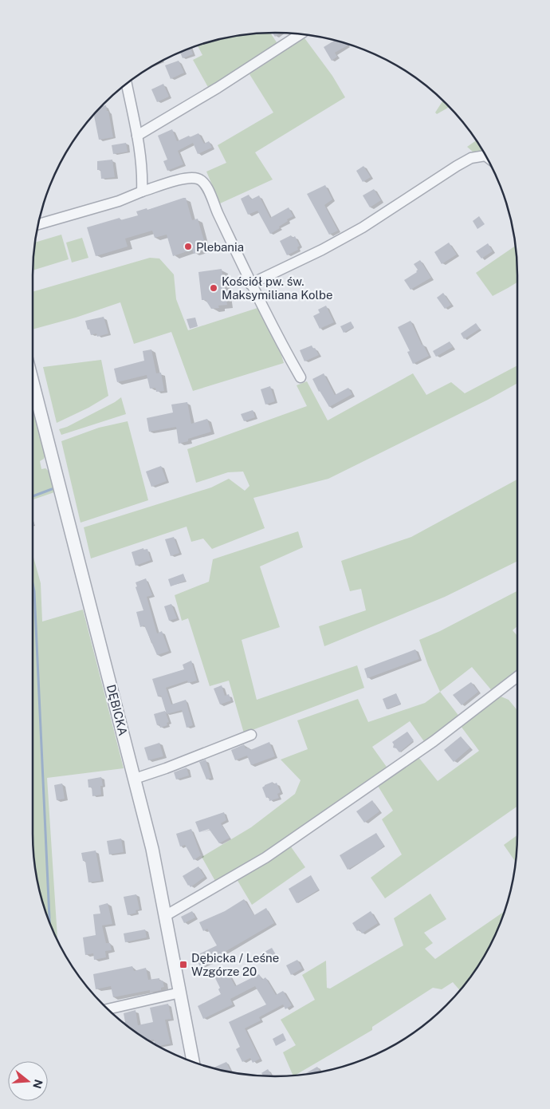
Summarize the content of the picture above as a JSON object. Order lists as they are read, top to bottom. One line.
{"streets":{"street":["DĘBICKA"]},"places":{"other":["Plebania","Kościół pw. św. Maksymiliana Kolbe"],"transit":["Dębicka / Leśne Wzgórze 20"]},"north":"right"}
